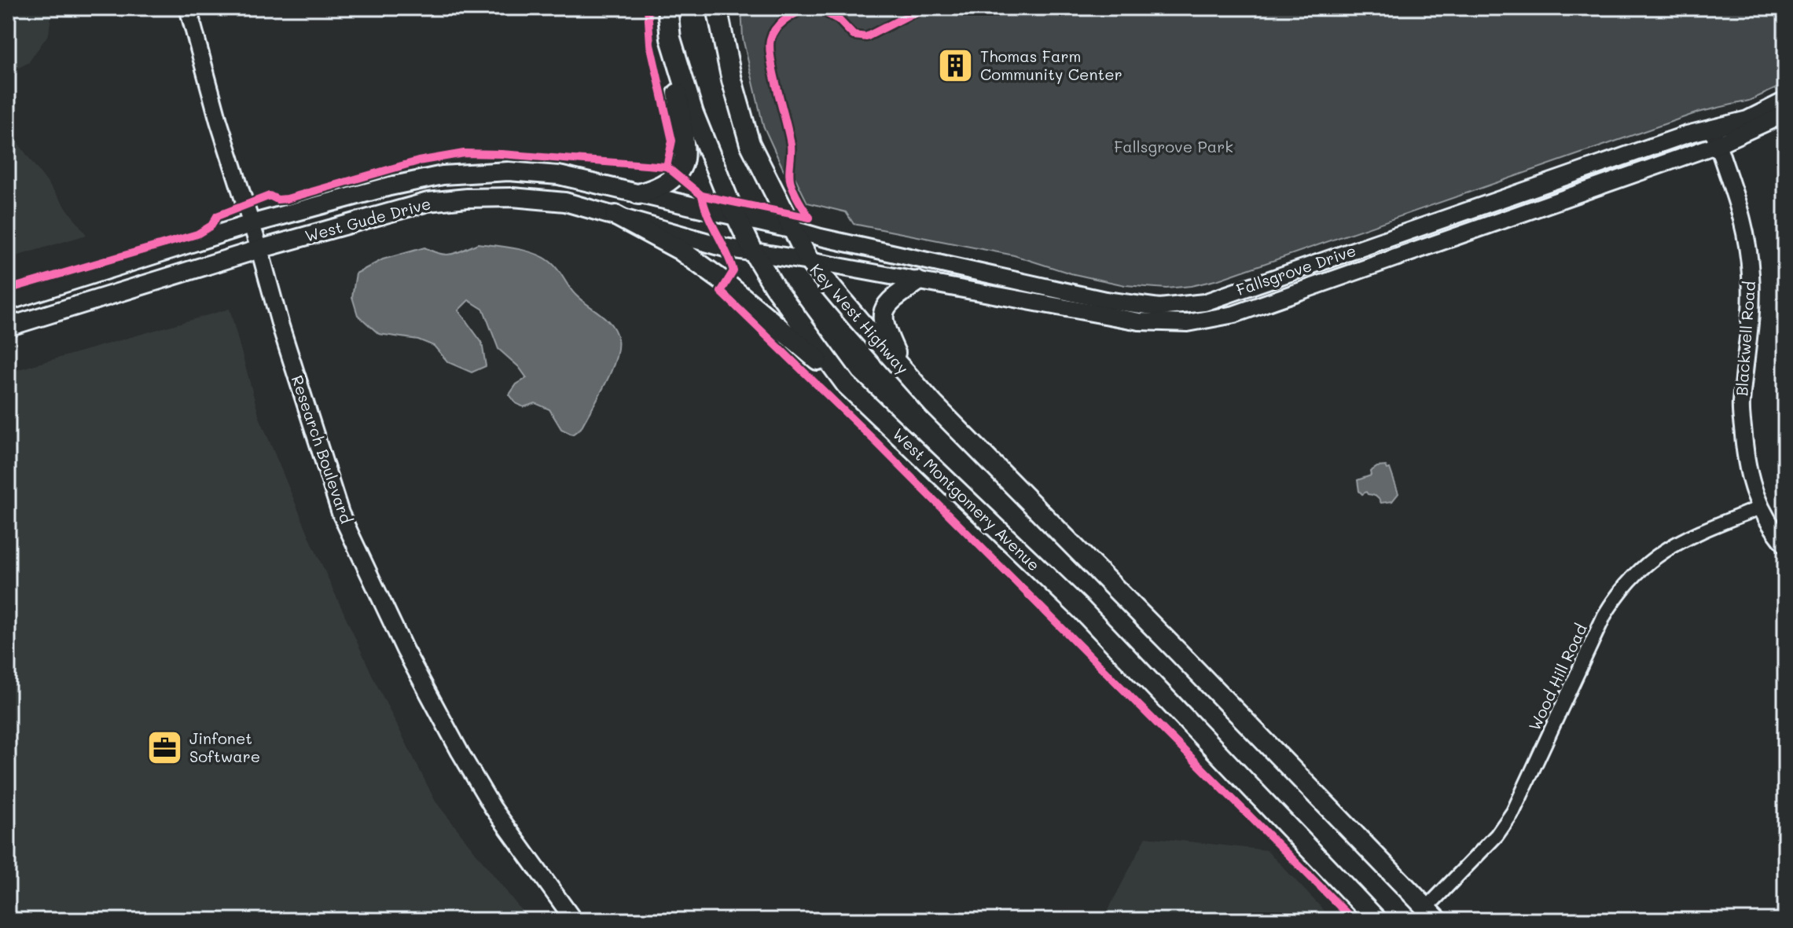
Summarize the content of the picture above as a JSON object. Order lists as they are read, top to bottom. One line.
{"streets":{"main road":["West Gude Drive","Key West Highway","West Montgomery Avenue"],"street":["Fallsgrove Drive","Blackwell Road","Research Boulevard","Wood Hill Road"]},"crossings":[["West Gude Drive","Fallsgrove Drive"],["West Gude Drive","Key West Highway"],["West Gude Drive","Research Boulevard"],["West Gude Drive","West Montgomery Avenue"],["Fallsgrove Drive","Key West Highway"],["Fallsgrove Drive","Blackwell Road"],["Key West Highway","Wood Hill Road"],["Blackwell Road","Wood Hill Road"]],"parks":["Fallsgrove Park"],"places":{"building":["Thomas Farm Community Center"],"office":["Jinfonet Software"]}}
